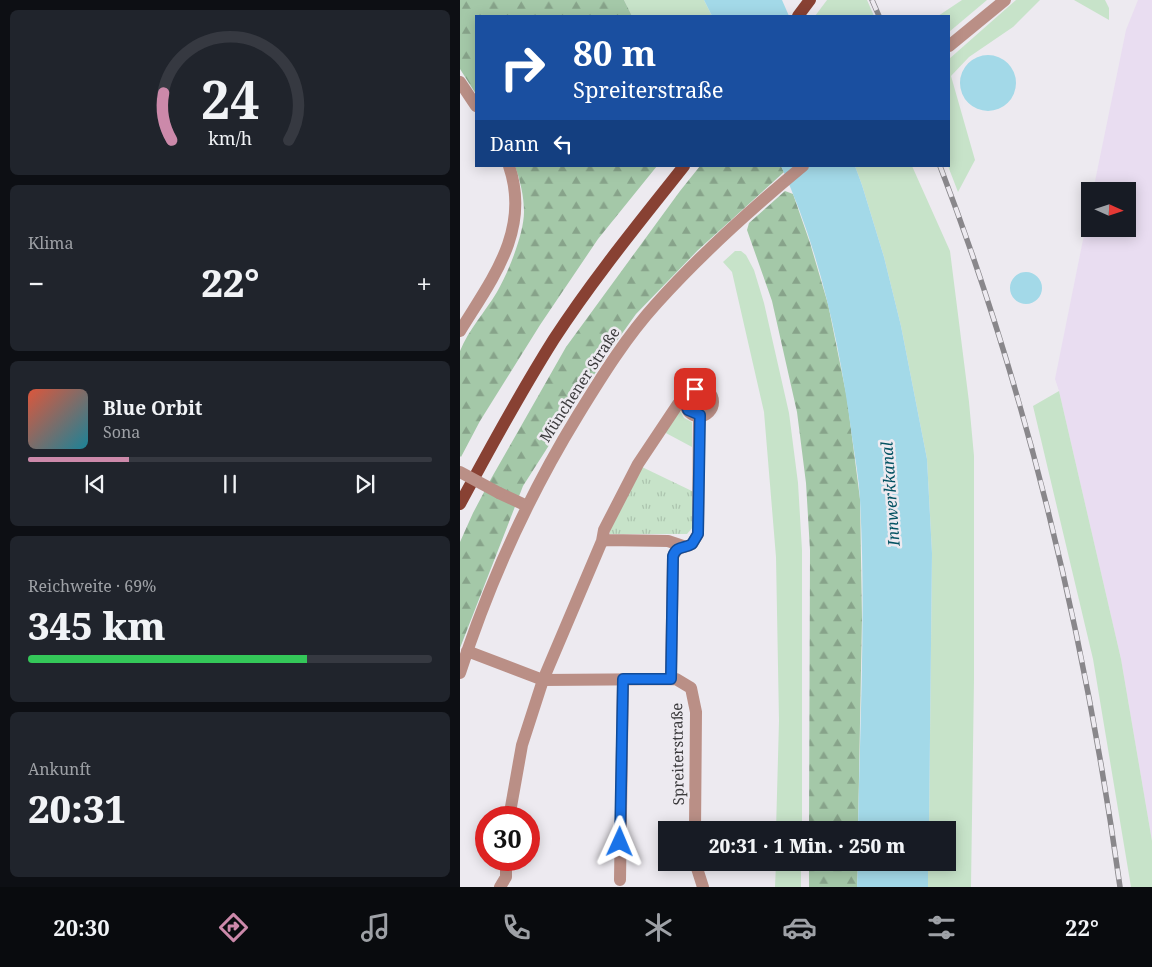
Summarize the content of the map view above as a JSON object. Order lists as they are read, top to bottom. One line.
{"streets":{"street":["Münchener Straße","Spreiterstraße"]},"crossings":[["Münchener Straße","Spreiterstraße"]],"water":["Innwerkkanal"],"north":"right","page":{"turn":["80 m","Spreiterstraße"],"then":"Dann","tile":["Klima",["Reichweite · 69%","345 km"],["Ankunft","20:31"]],"heat":["−","22°","+"],"song":["Blue Orbit","Sona"],"limit":"30","trip":"20:31 · 1 Min. · 250 m","tabs":["20:30","22°"],"gauge":["24","km/h"]}}
